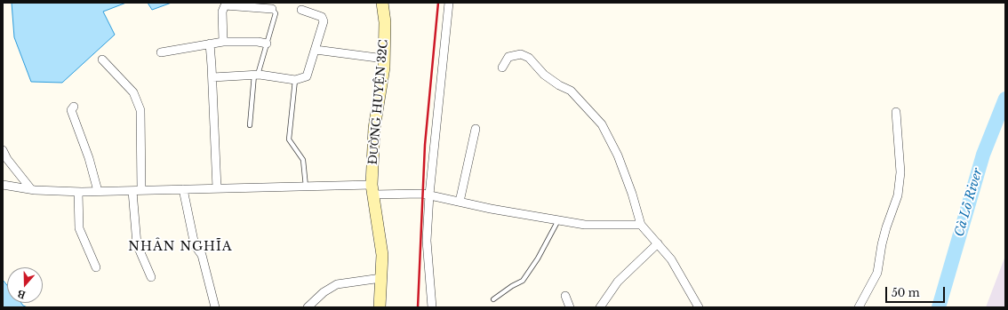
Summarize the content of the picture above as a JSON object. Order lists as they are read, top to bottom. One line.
{"streets":{"street":["ĐƯỜNG HUYỆN 32C"]},"districts":["NHÂN NGHĨA"],"water":["Cà Lồ River"],"scale_bar":"50 m","north":"bottom"}
